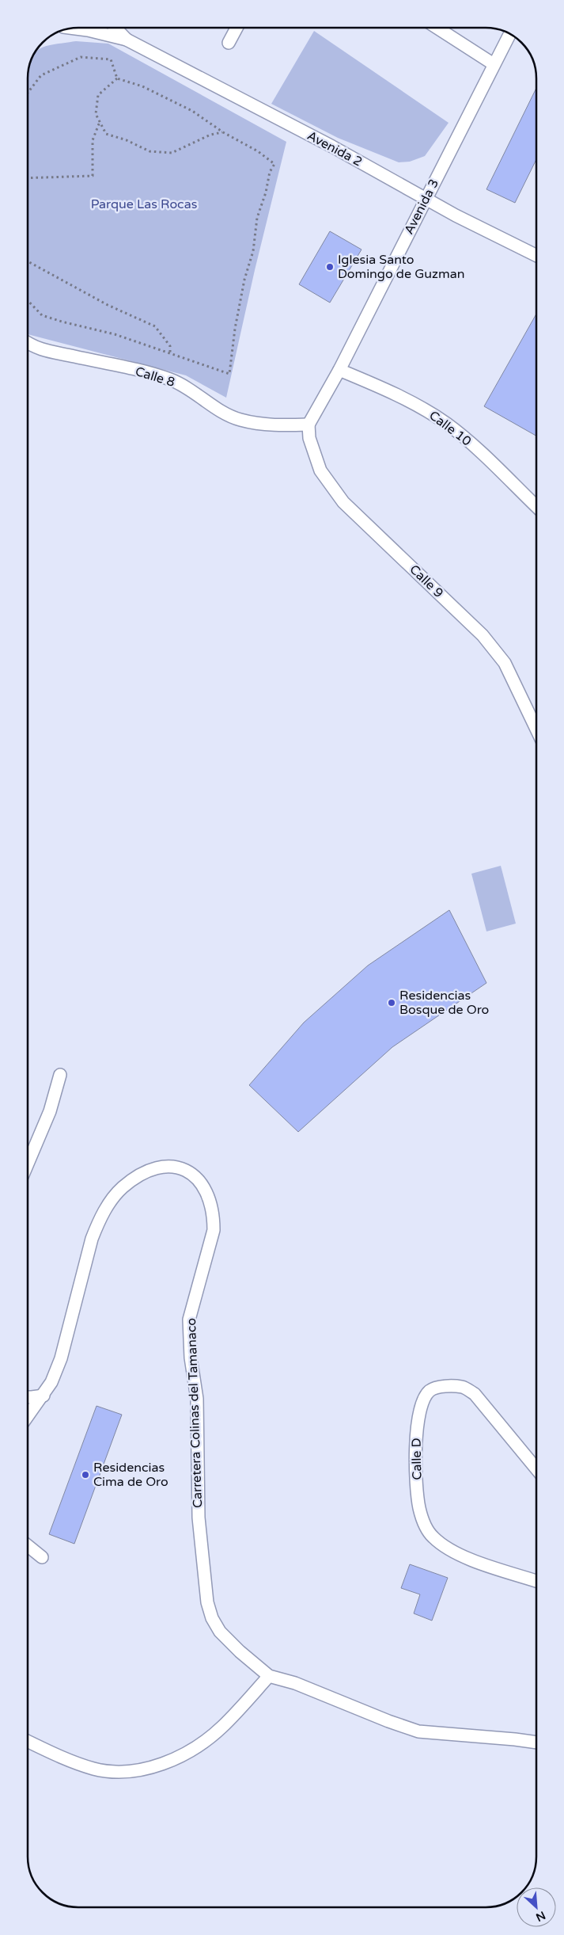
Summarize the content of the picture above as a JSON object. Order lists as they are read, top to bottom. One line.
{"streets":{"street":["Avenida 2","Avenida 3","Calle 8","Calle 10","Calle 9","Carretera Colinas del Tamanaco","Calle D"]},"crossings":[["Avenida 2","Avenida 3"],["Avenida 3","Calle 8"],["Avenida 3","Calle 10"],["Avenida 3","Calle 9"],["Calle 8","Calle 9"]],"parks":["Parque Las Rocas"],"places":["Iglesia Santo Domingo de Guzman","Residencias Bosque de Oro","Residencias Cima de Oro"],"north":"bottom right"}
